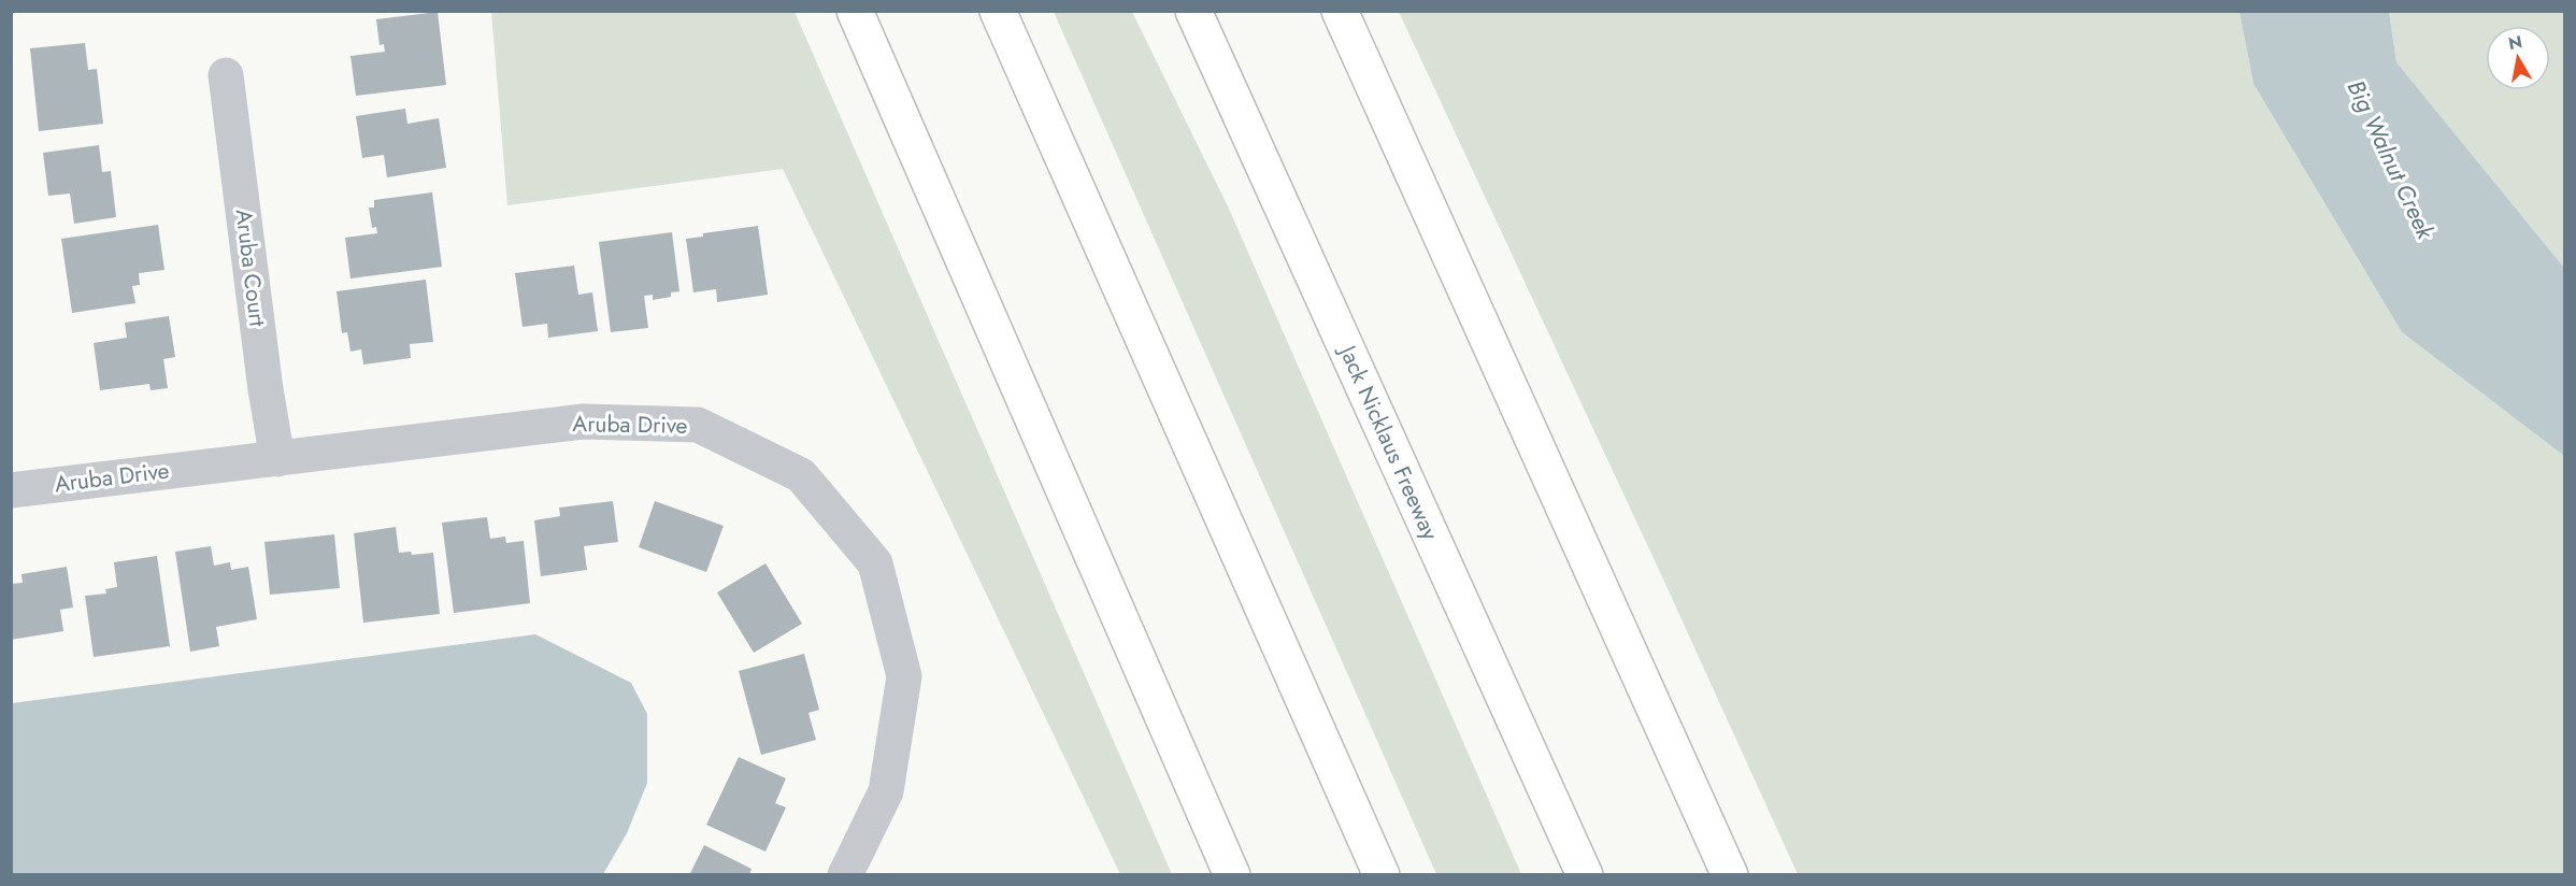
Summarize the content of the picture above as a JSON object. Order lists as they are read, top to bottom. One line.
{"streets":{"highway":["Jack Nicklaus Freeway"],"street":["Aruba Court","Aruba Drive"]},"crossings":[["Aruba Court","Aruba Drive"]],"water":["Big Walnut Creek"],"north":"top"}
